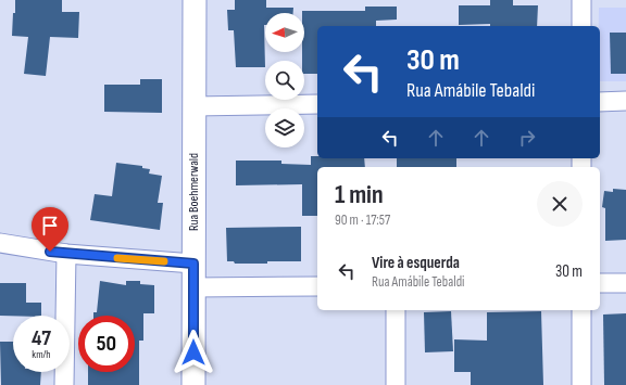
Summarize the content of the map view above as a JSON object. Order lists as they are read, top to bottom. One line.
{"streets":{"main road":["Rua Boehmerwald"]},"north":"left","page":{"turn":["30 m","Rua Amábile Tebaldi"],"heading":["1 min","90 m · 17:57"],"list":[{"name":"Vire à esquerda","note":"Rua Amábile Tebaldi","value":"30 m"}],"speed":"47 km/h","limit":"50"}}
